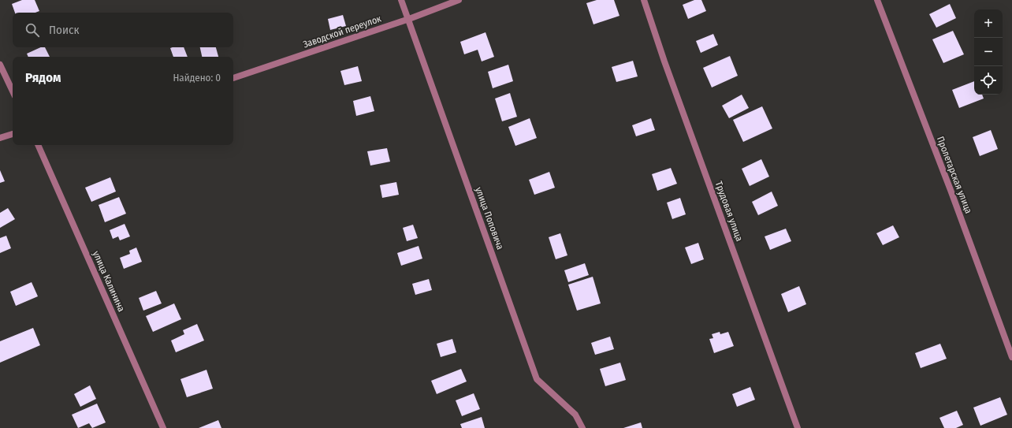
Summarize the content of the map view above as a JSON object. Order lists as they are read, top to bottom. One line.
{"streets":{"street":["Заводской переулок","Пролетарская улица","Трудовая улица","улица Поповича","улица Калинина"]},"crossings":[["Заводской переулок","улица Поповича"]],"page":{"map_buttons":["+","−"],"search":"Поиск","heading":["Рядом","Найдено: 0"]}}
